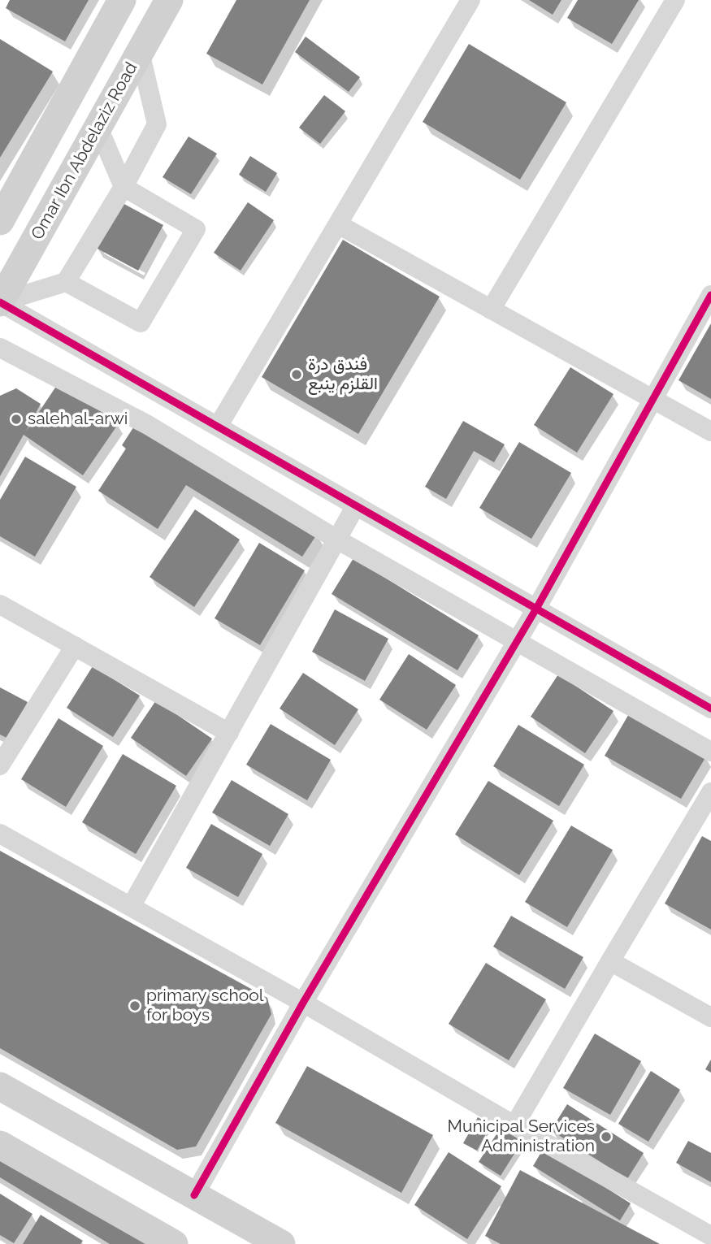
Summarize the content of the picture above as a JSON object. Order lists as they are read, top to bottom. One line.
{"streets":{"main road":["Omar Ibn Abdelaziz Road"]},"places":["فندق درة القلزم ينبع","saleh al-arwi","primary school for boys","Municipal Services Administration"]}
